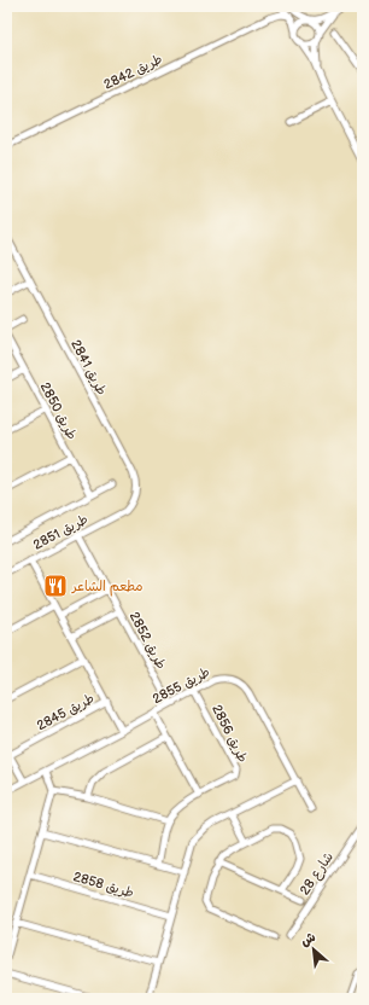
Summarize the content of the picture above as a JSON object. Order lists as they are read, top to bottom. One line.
{"streets":{"street":["طريق 2842","طريق 2841","طريق 2850","طريق 2851","طريق 2852","طريق 2855","طريق 2845","طريق 2856","شارع 28","طريق 2858"]},"crossings":[["طريق 2841","طريق 2851"],["طريق 2851","طريق 2852"],["طريق 2852","طريق 2855"],["طريق 2855","طريق 2845"],["طريق 2855","طريق 2856"]],"places":{"restaurant":["مطعم الشاعر"]},"north":"top left"}
